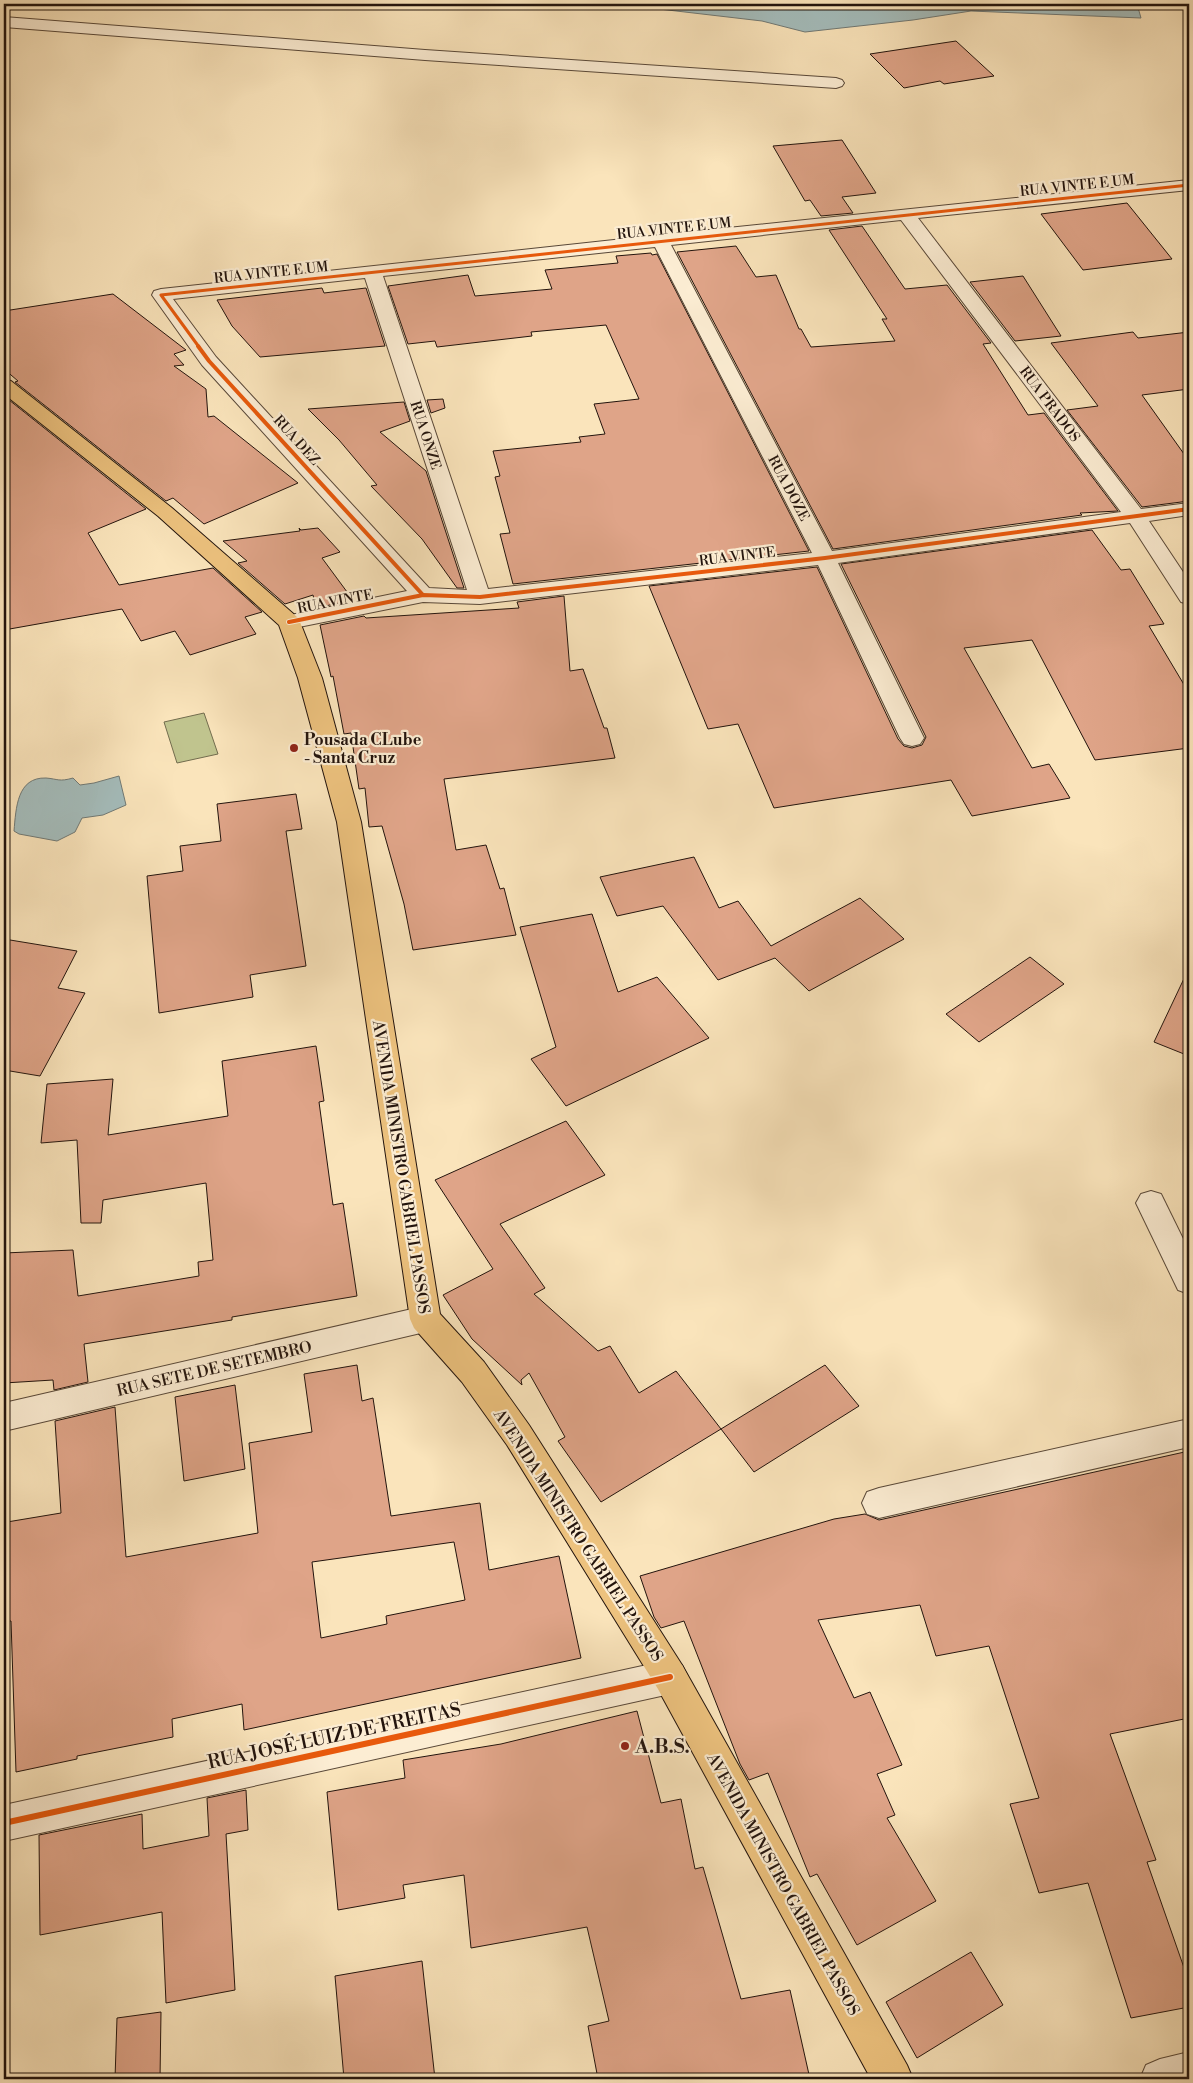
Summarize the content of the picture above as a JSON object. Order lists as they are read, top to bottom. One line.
{"streets":{"main road":["AVENIDA MINISTRO GABRIEL PASSOS"],"street":["RUA VINTE E UM","RUA PRADOS","RUA ONZE","RUA DEZ","RUA DOZE","RUA VINTE","RUA SETE DE SETEMBRO","RUA JOSÉ LUIZ DE FREITAS"]},"crossings":[["RUA VINTE E UM","RUA PRADOS"],["RUA VINTE E UM","RUA ONZE"],["RUA VINTE E UM","RUA DEZ"],["RUA VINTE E UM","RUA DOZE"],["RUA PRADOS","RUA VINTE"],["RUA ONZE","RUA VINTE"],["RUA DEZ","RUA VINTE"],["RUA DOZE","RUA VINTE"],["RUA VINTE","AVENIDA MINISTRO GABRIEL PASSOS"],["AVENIDA MINISTRO GABRIEL PASSOS","RUA SETE DE SETEMBRO"],["AVENIDA MINISTRO GABRIEL PASSOS","RUA JOSÉ LUIZ DE FREITAS"]],"places":["Pousada CLube - Santa Cruz","A.B.S."]}
